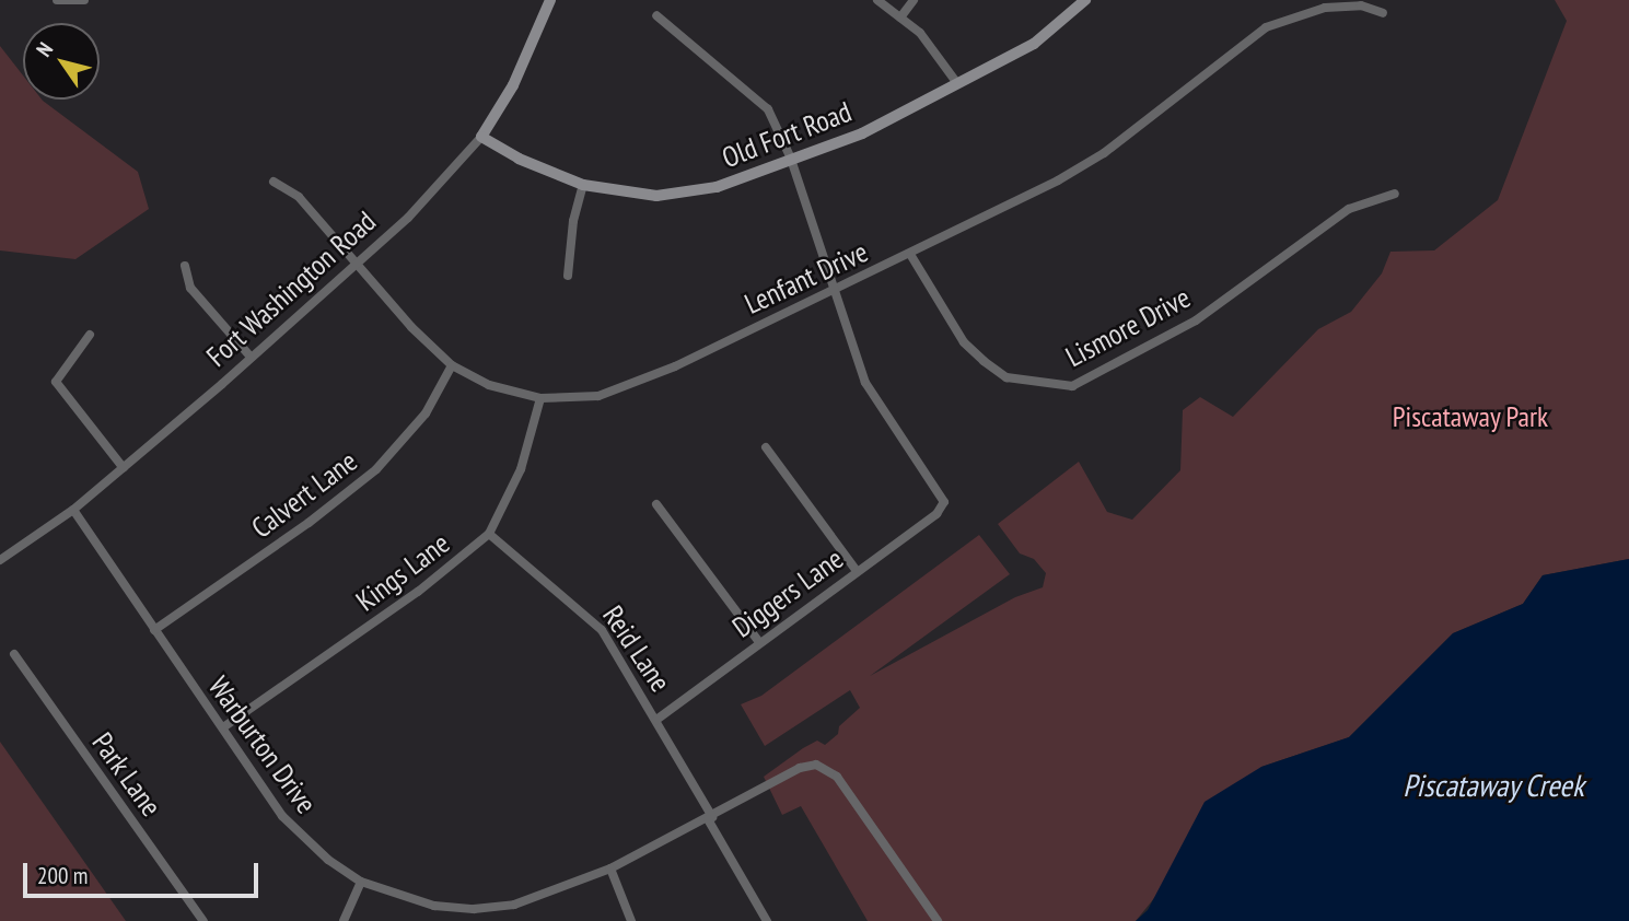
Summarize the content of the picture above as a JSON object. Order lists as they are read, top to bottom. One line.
{"streets":{"main road":["Old Fort Road","Fort Washington Road"],"street":["Lenfant Drive","Lismore Drive","Calvert Lane","Kings Lane","Diggers Lane","Reid Lane","Warburton Drive","Park Lane"]},"crossings":[["Old Fort Road","Fort Washington Road"],["Lenfant Drive","Fort Washington Road"],["Lenfant Drive","Lismore Drive"],["Lenfant Drive","Calvert Lane"],["Lenfant Drive","Kings Lane"],["Lenfant Drive","Diggers Lane"],["Fort Washington Road","Warburton Drive"],["Calvert Lane","Warburton Drive"],["Kings Lane","Reid Lane"],["Kings Lane","Warburton Drive"],["Diggers Lane","Reid Lane"],["Reid Lane","Warburton Drive"]],"water":["Piscataway Creek"],"parks":["Piscataway Park"],"scale_bar":"200 m","north":"top left"}
